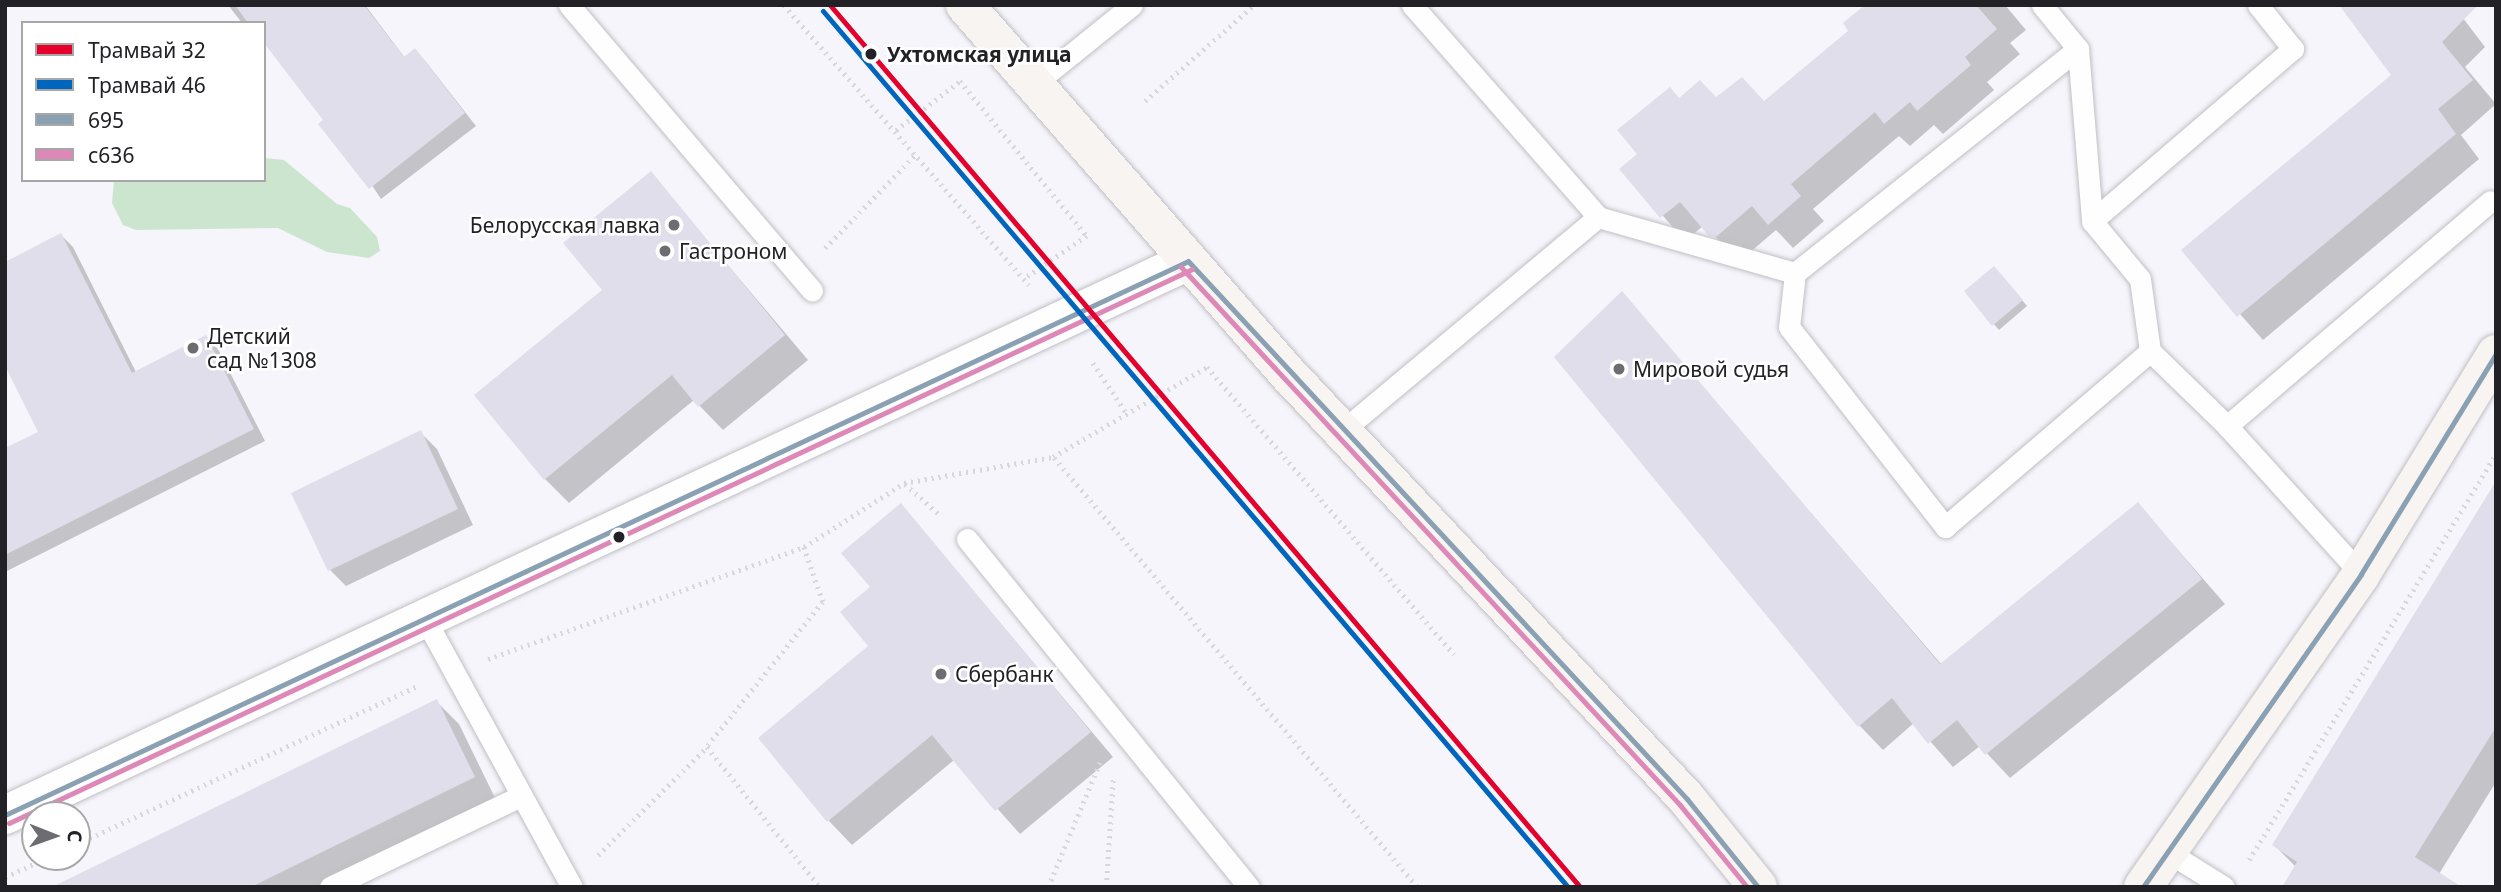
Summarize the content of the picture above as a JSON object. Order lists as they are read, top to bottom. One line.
{"places":["Ухтомская улица","Белорусская лавка","Гастроном","Детский сад №1308","Мировой судья","Сбербанк"],"lines":["tram line 32","tram line 46","transit line 695","transit line с636"],"legend":["Трамвай 32","Трамвай 46","695","с636"],"north":"right"}
